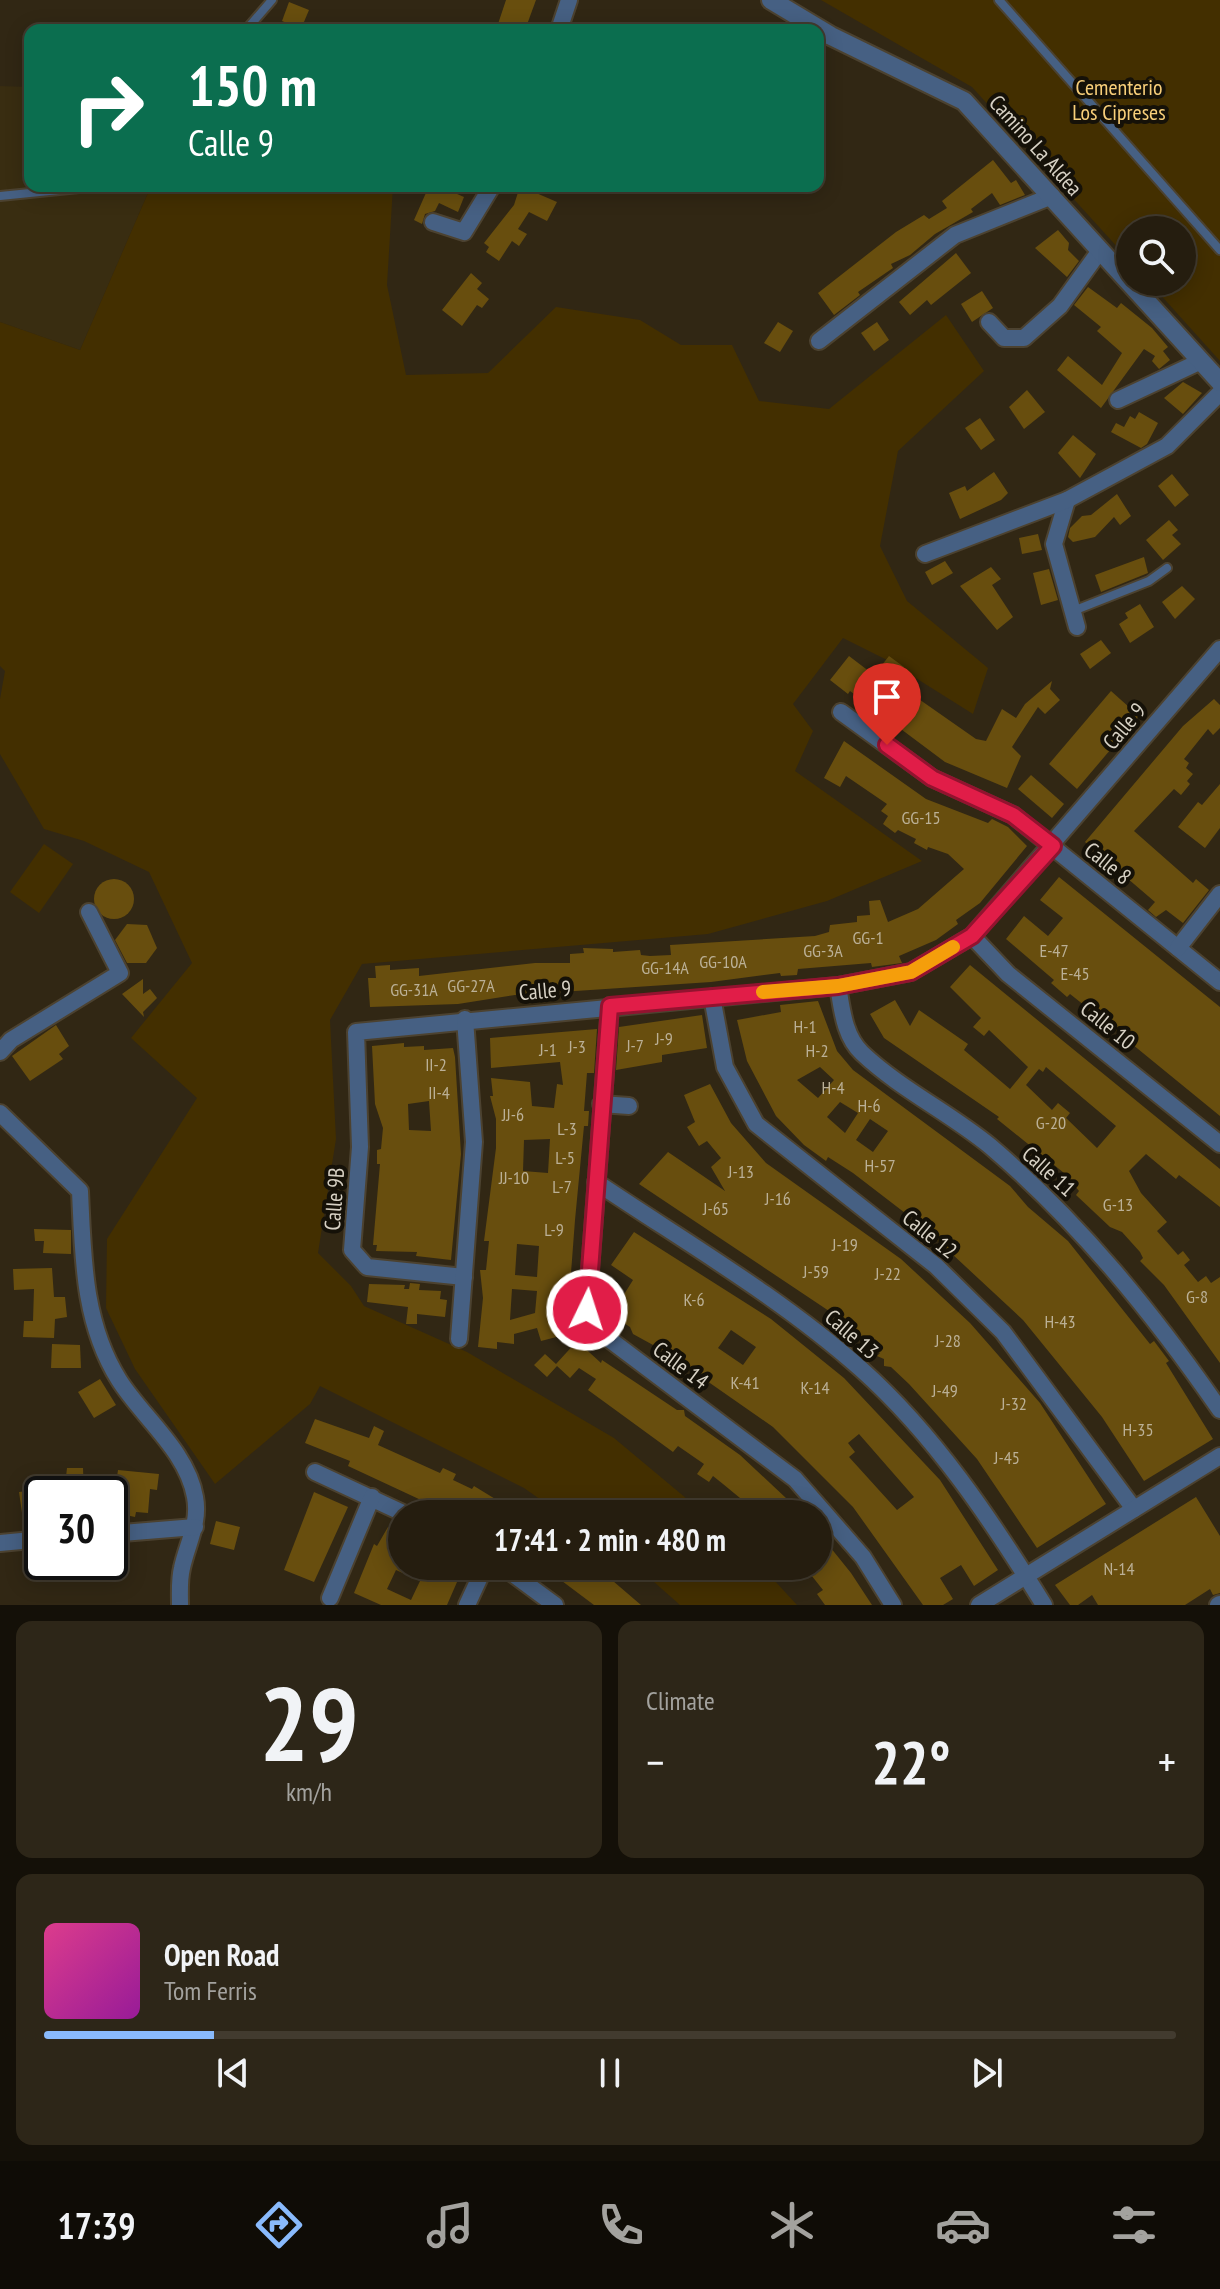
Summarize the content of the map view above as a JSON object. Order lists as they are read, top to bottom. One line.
{"streets":{"street":["Camino La Aldea","Calle 9","Calle 8","Calle 10","Calle 11","Calle 9B","Calle 12","Calle 13","Calle 14"]},"crossings":[["Calle 9","Calle 8"],["Calle 9","Calle 10"],["Calle 9","Calle 11"],["Calle 9","Calle 9B"],["Calle 9","Calle 12"],["Calle 9","Calle 14"],["Calle 13","Calle 14"]],"parks":["Cementerio Los Cipreses"],"house_numbers":["GG-15","GG-1","GG-3A","E-47","GG-10A","GG-14A","E-45","GG-27A","GG-31A","H-1","J-9","J-7","J-3","J-1","H-2","II-2","H-4","II-4","H-6","JJ-6","G-20","L-3","L-5","H-57","J-13","JJ-10","L-7","J-16","G-13","J-65","L-9","J-19","J-59","J-22","G-8","K-6","H-43","J-28","K-41","K-14","J-49","J-32","H-35","J-45","N-14"],"page":{"turn":["150 m","Calle 9"],"limit":"30","trip":"17:41 · 2 min · 480 m","tile":[["29","km/h"],"Climate"],"heat":["−","22°","+"],"song":["Open Road","Tom Ferris"],"tabs":"17:39"}}
